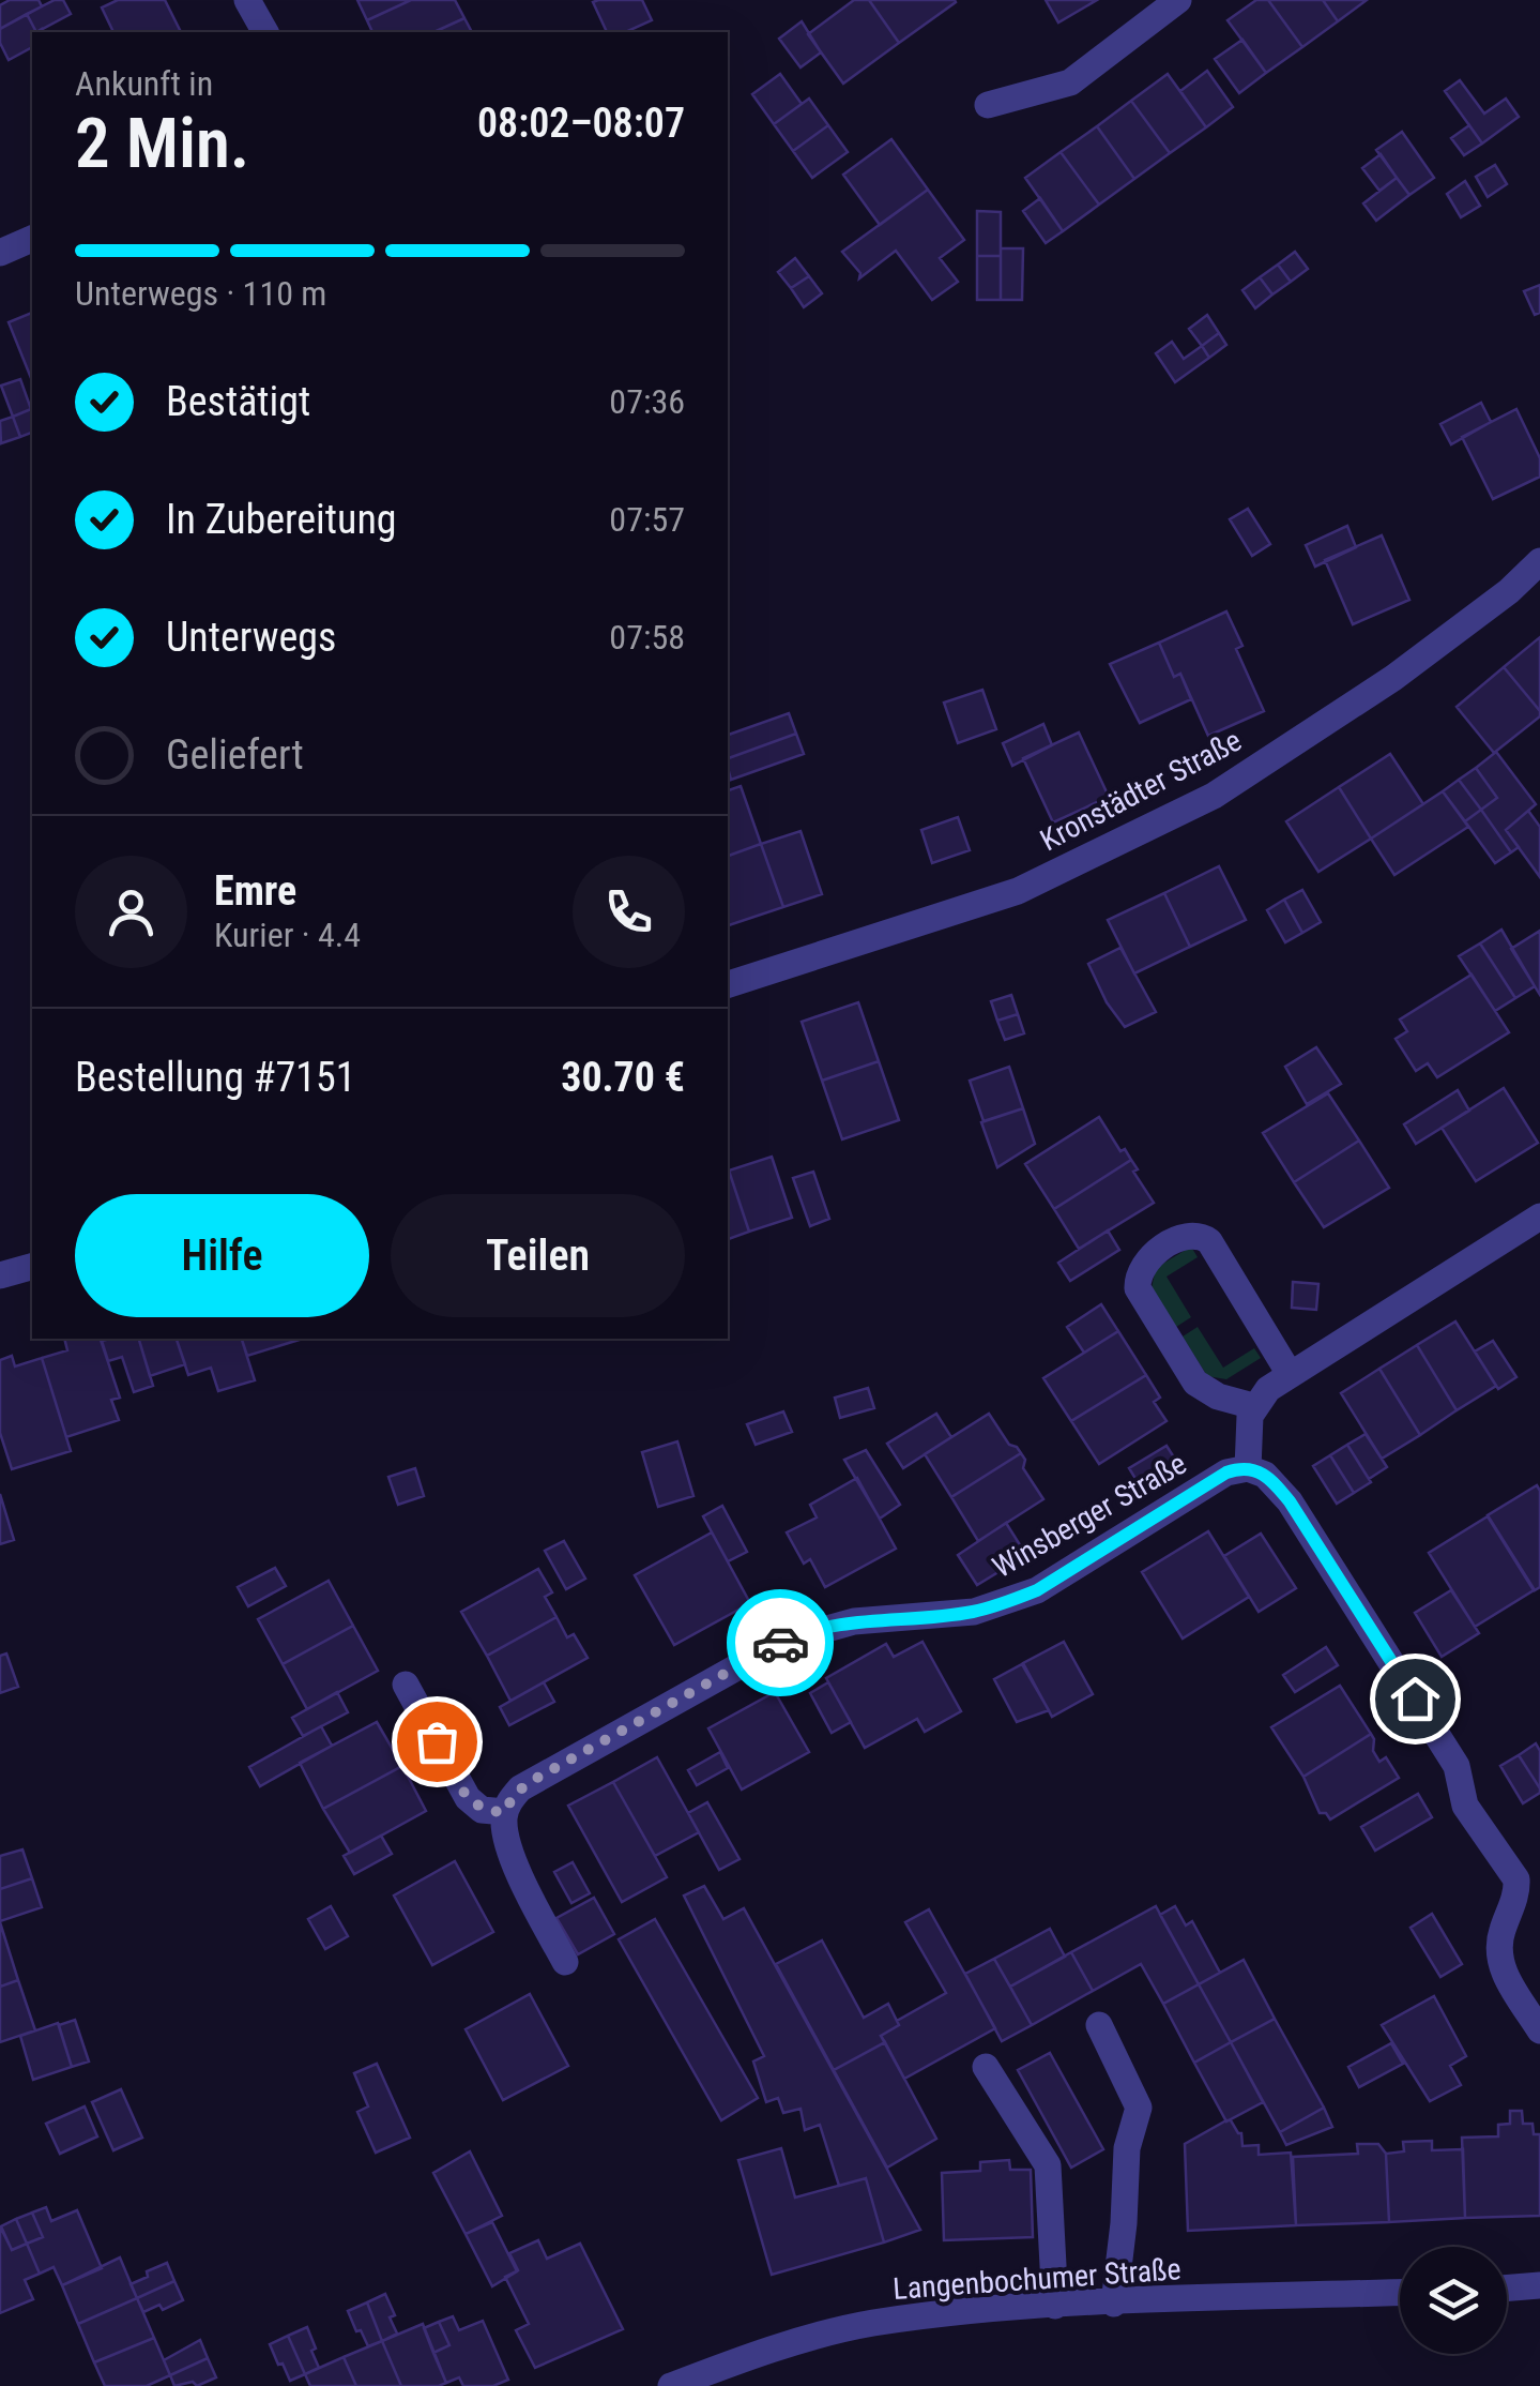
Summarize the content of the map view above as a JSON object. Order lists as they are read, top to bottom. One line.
{"streets":{"street":["Kronstädter Straße","Winsberger Straße","Langenbochumer Straße"]},"page":{"heading":["2 Min.","Ankunft in","08:02–08:07"],"panel":["Emre","Kurier · 4.4","Bestellung #7151","30.70 €"],"bar":"Unterwegs · 110 m","list":[["Bestätigt","07:36"],["In Zubereitung","07:57"],["Unterwegs","07:58"],"Geliefert"],"buttons":["Hilfe","Teilen"]}}
